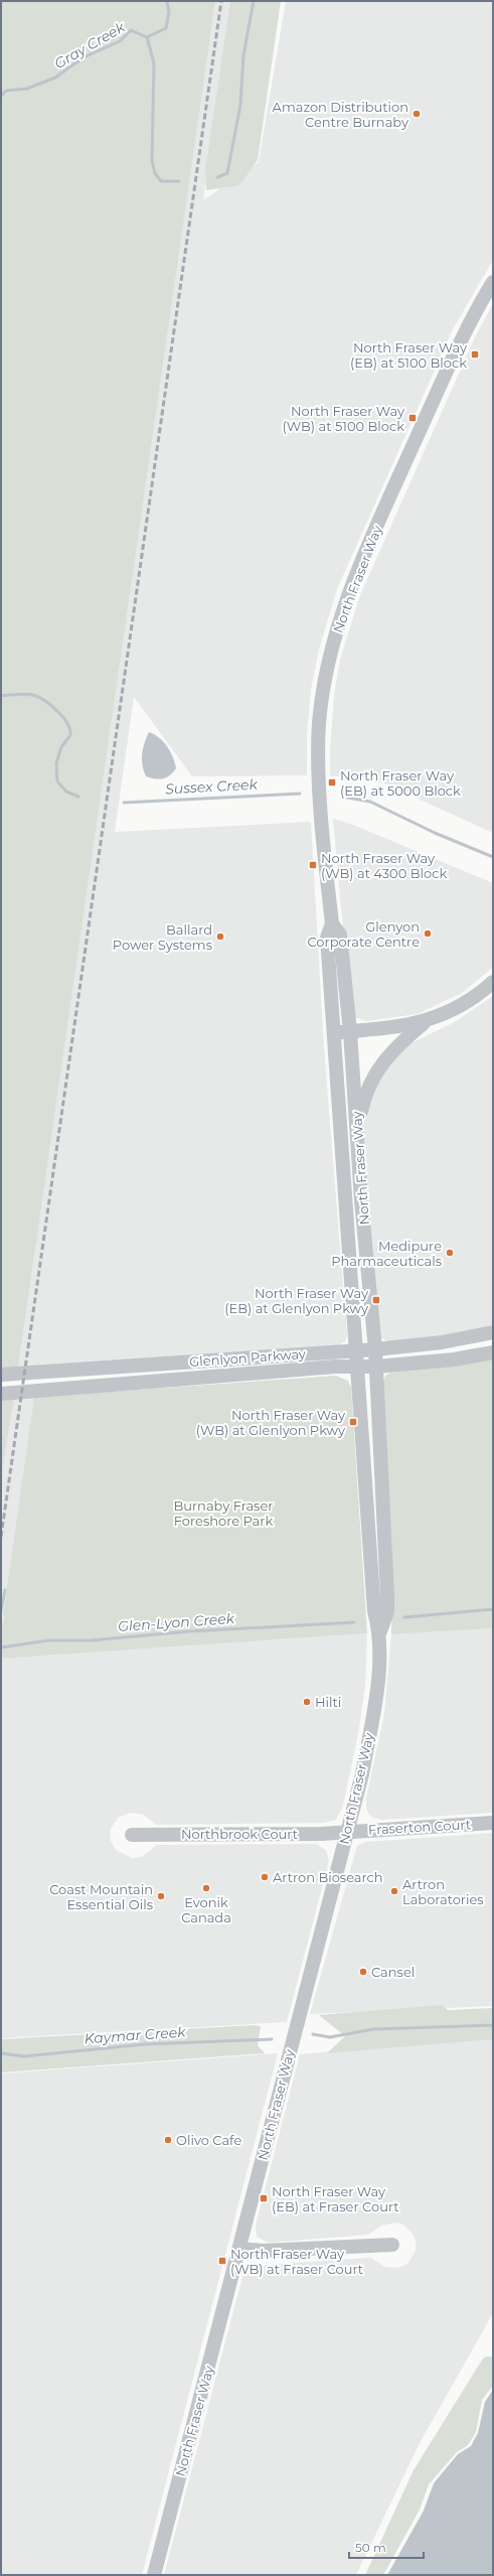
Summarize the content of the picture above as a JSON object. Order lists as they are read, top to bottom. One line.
{"streets":{"street":["North Fraser Way","Glenlyon Parkway","Fraserton Court","Northbrook Court"]},"crossings":[["North Fraser Way","Glenlyon Parkway"],["North Fraser Way","Fraserton Court"],["North Fraser Way","Northbrook Court"],["Fraserton Court","Northbrook Court"]],"water":["Gray Creek","Sussex Creek","Glen-Lyon Creek","Kaymar Creek"],"parks":["Burnaby Fraser Foreshore Park"],"places":{"other":["Amazon Distribution Centre Burnaby","Glenyon Corporate Centre","Ballard Power Systems","Medipure Pharmaceuticals","Hilti","Artron Biosearch","Evonik Canada","Artron Laboratories","Coast Mountain Essential Oils","Cansel","Olivo Cafe"],"transit":["North Fraser Way (EB) at 5100 Block","North Fraser Way (WB) at 5100 Block","North Fraser Way (EB) at 5000 Block","North Fraser Way (WB) at 4300 Block","North Fraser Way (EB) at Glenlyon Pkwy","North Fraser Way (WB) at Glenlyon Pkwy","North Fraser Way (EB) at Fraser Court","North Fraser Way (WB) at Fraser Court"]},"scale_bar":"50 m"}
